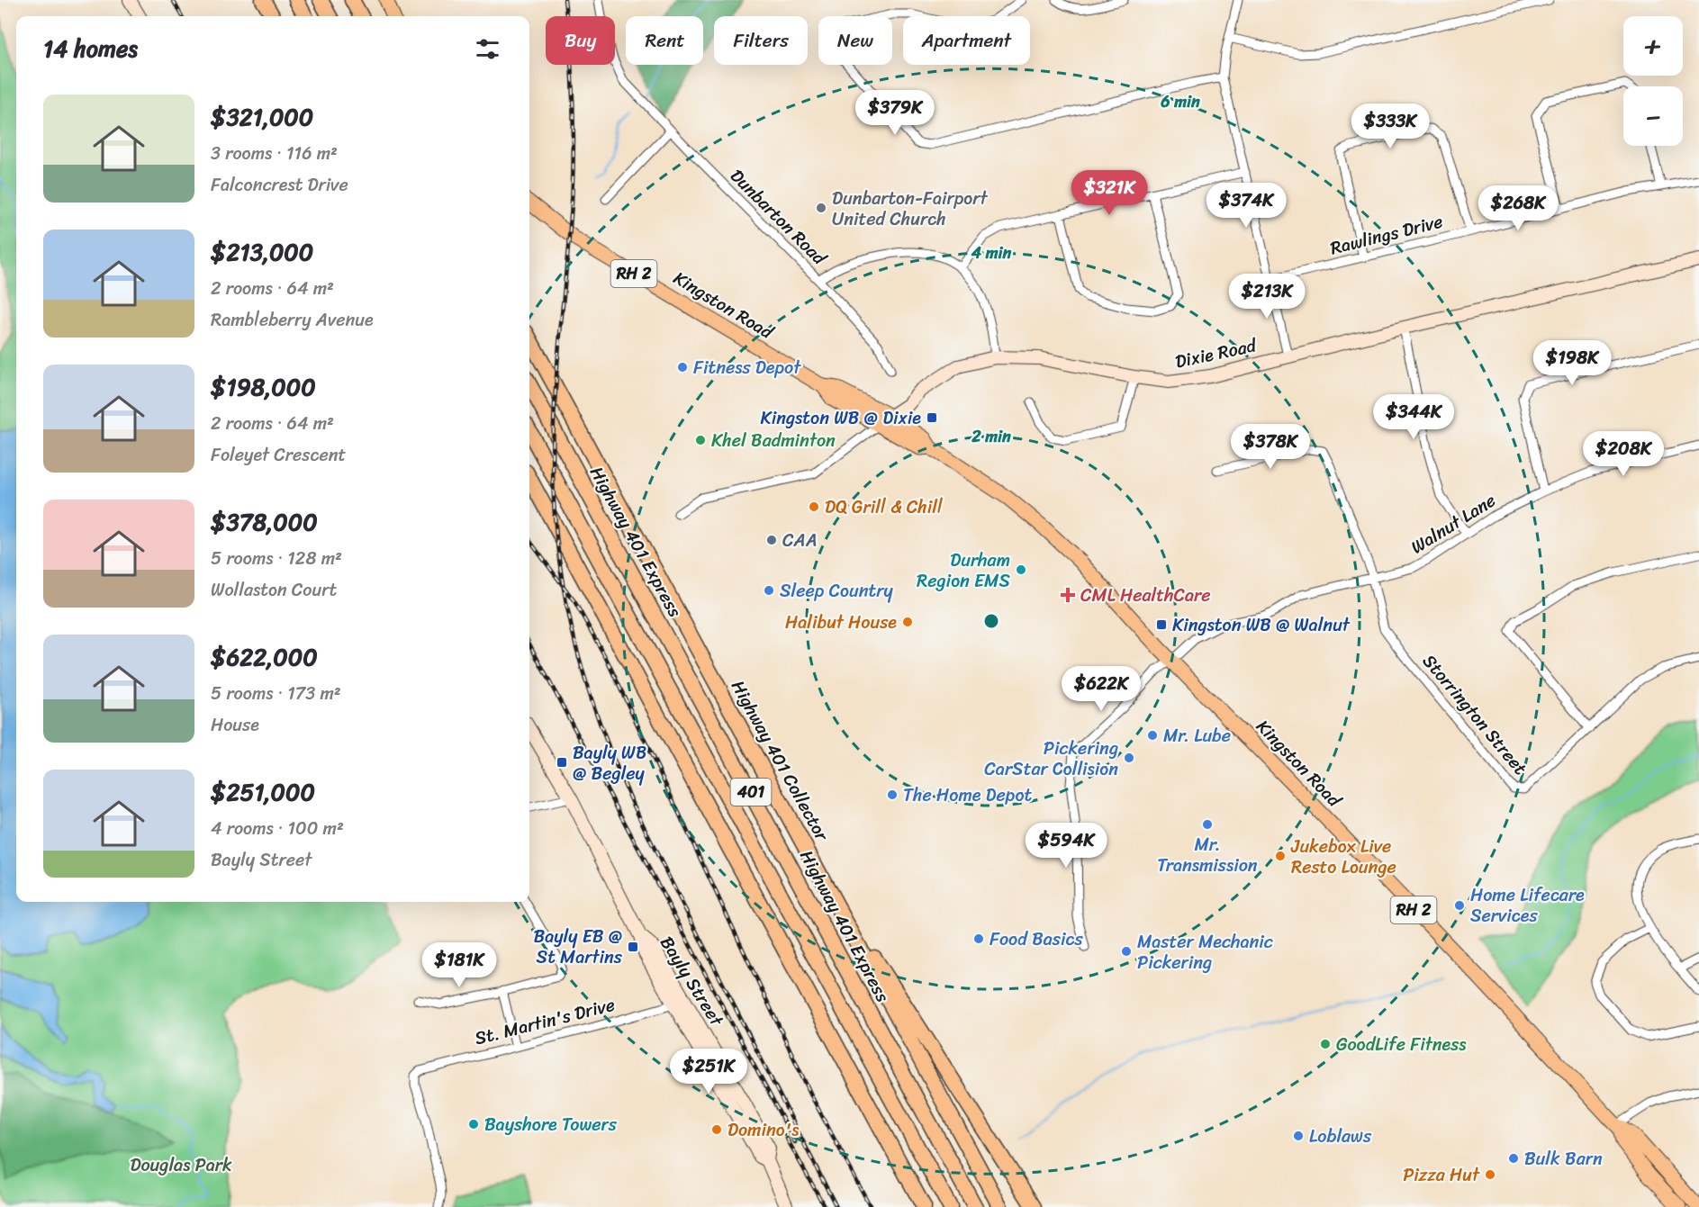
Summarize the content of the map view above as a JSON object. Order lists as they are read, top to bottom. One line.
{"streets":{"highway":["Highway 401 Express","Highway 401 Collector","401"],"main road":["RH 2","Kingston Road"],"street":["Dunbarton Road","Rawlings Drive","Dixie Road","Walnut Lane","Storrington Street","Bayly Street","St. Martin's Drive"]},"crossings":[["Kingston Road","Dixie Road"],["Kingston Road","Walnut Lane"],["Walnut Lane","Storrington Street"],["Bayly Street","St. Martin's Drive"]],"parks":["Douglas Park"],"places":{"other":["Dunbarton-Fairport United Church","Fitness Depot","Khel Badminton","DQ Grill & Chill","CAA","Durham Region EMS","Sleep Country","Halibut House","Mr. Lube","Pickering CarStar Collision","The Home Depot","Mr. Transmission","Jukebox Live Resto Lounge","Home Lifecare Services","Food Basics","Master Mechanic Pickering","GoodLife Fitness","Bayshore Towers","Domino's","Loblaws","Bulk Barn","Pizza Hut"],"transit":["Kingston WB @ Dixie","Kingston WB @ Walnut","Bayly WB @ Begley","Bayly EB @ St Martins"],"health":["CML HealthCare"]},"page":{"map_buttons":["+","−"],"chip":["Buy","Rent","Filters","New","Apartment"],"heading":"14 homes","list":[{"name":"$321,000","note":"3 rooms · 116 m² · Falconcrest Drive"},{"name":"$213,000","note":"2 rooms · 64 m² · Rambleberry Avenue"},{"name":"$198,000","note":"2 rooms · 64 m² · Foleyet Crescent"},{"name":"$378,000","note":"5 rooms · 128 m² · Wollaston Court"},{"name":"$622,000","note":"5 rooms · 173 m² · House"},{"name":"$251,000","note":"4 rooms · 100 m² · Bayly Street"}],"price":["$379K","$333K","$321K","$374K","$268K","$213K","$198K","$344K","$378K","$208K","$622K","$594K","$181K","$251K"]},"rings":["6 min","4 min","2 min"]}
